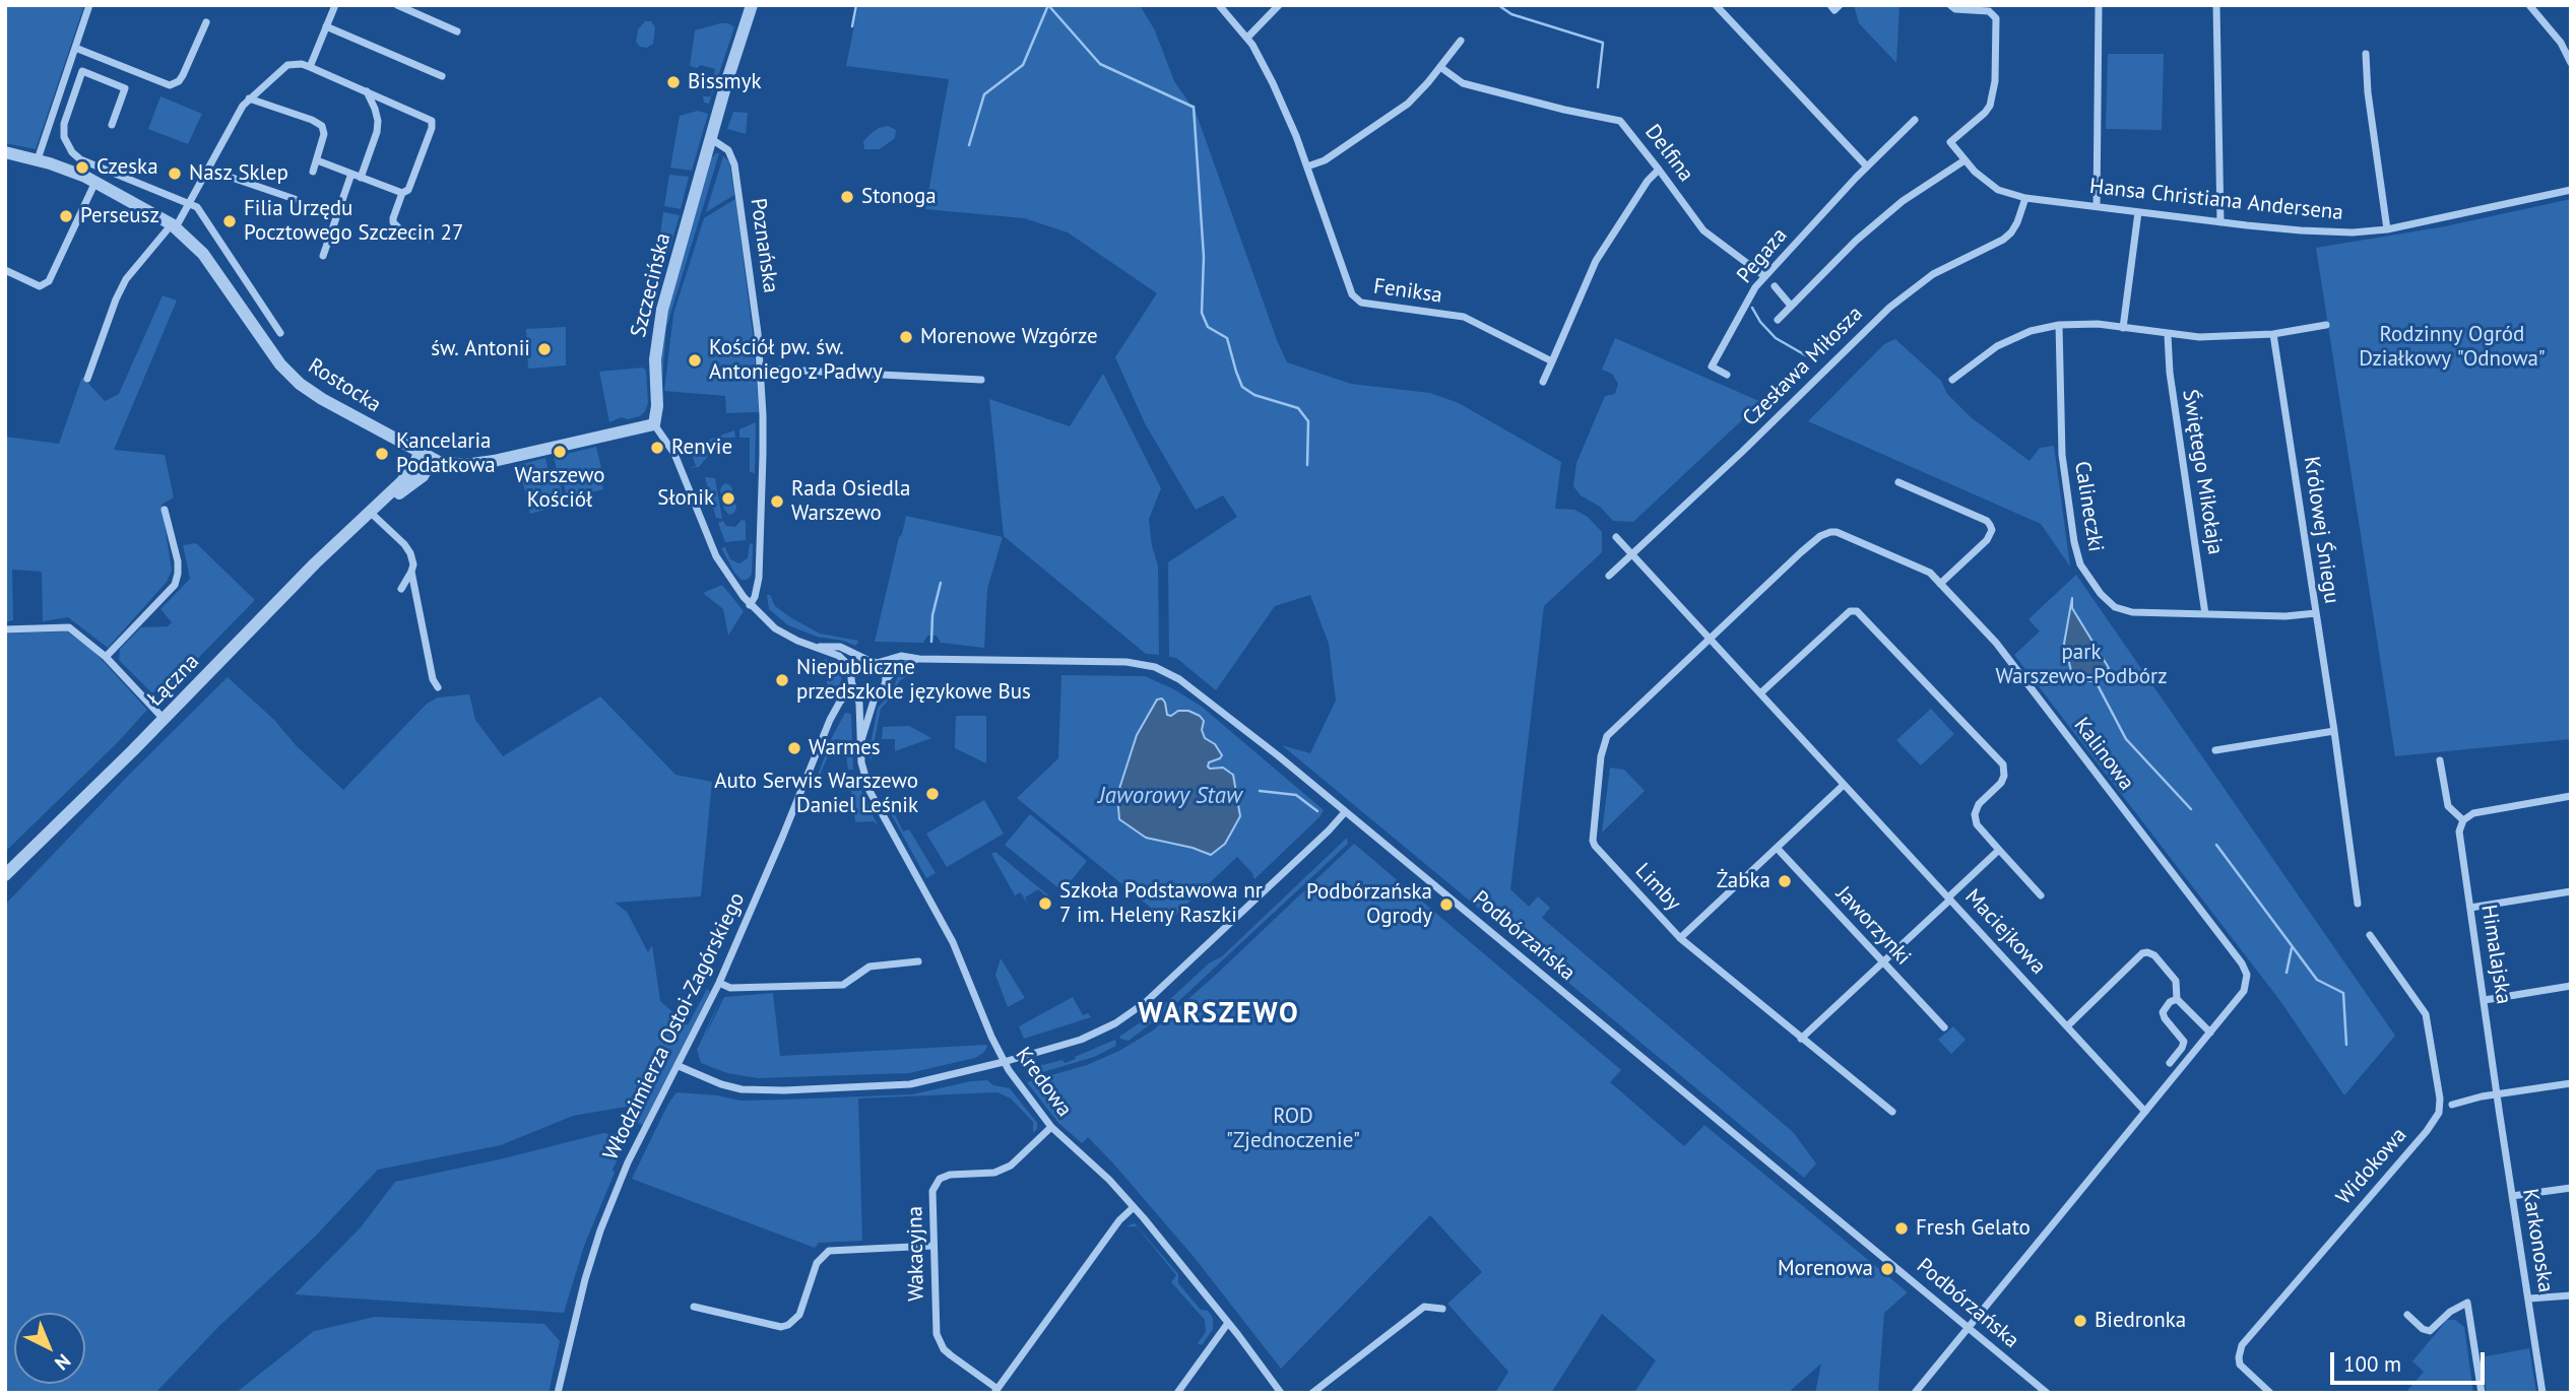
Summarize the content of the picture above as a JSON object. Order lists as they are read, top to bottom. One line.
{"streets":{"street":["Delfina","Hansa Christiana Andersena","Poznańska","Pegaza","Szczecińska","Feniksa","Czesława Miłosza","Rostocka","Świętego Mikołaja","Calineczki","Królowej Śniegu","Łączna","Kalinowa","Limby","Jaworzynki","Maciejkowa","Podbórzańska","Himalajska","Włodzimierza Ostoi-Zagórskiego","Kredowa","Widokowa","Karkonoska","Wakacyjna"]},"crossings":[["Delfina","Pegaza"],["Hansa Christiana Andersena","Czesława Miłosza"],["Poznańska","Szczecińska"],["Szczecińska","Rostocka"],["Czesława Miłosza","Maciejkowa"],["Rostocka","Łączna"],["Świętego Mikołaja","Calineczki"],["Calineczki","Królowej Śniegu"],["Kalinowa","Limby"],["Kalinowa","Maciejkowa"],["Limby","Maciejkowa"],["Podbórzańska","Włodzimierza Ostoi-Zagórskiego"],["Podbórzańska","Kredowa"],["Himalajska","Karkonoska"],["Włodzimierza Ostoi-Zagórskiego","Kredowa"],["Kredowa","Wakacyjna"]],"districts":["WARSZEWO"],"water":["Jaworowy Staw"],"parks":["Rodzinny Ogród Działkowy \"Odnowa\"","park Warszewo-Podbórz","ROD \"Zjednoczenie\""],"places":["Bissmyk","Czeska","Nasz Sklep","Stonoga","Perseusz","Filia Urzędu Pocztowego Szczecin 27","Morenowe Wzgórze","św. Antonii","Kościół pw. św. Antoniego z Padwy","Renvie","Warszewo Kościół","Kancelaria Podatkowa","Słonik","Rada Osiedla Warszewo","Niepubliczne przedszkole językowe Bus","Warmes","Auto Serwis Warszewo Daniel Leśnik","Żabka","Szkoła Podstawowa nr 7 im. Heleny Raszki","Podbórzańska Ogrody","Fresh Gelato","Morenowa","Biedronka"],"scale_bar":"100 m","north":"bottom right"}
